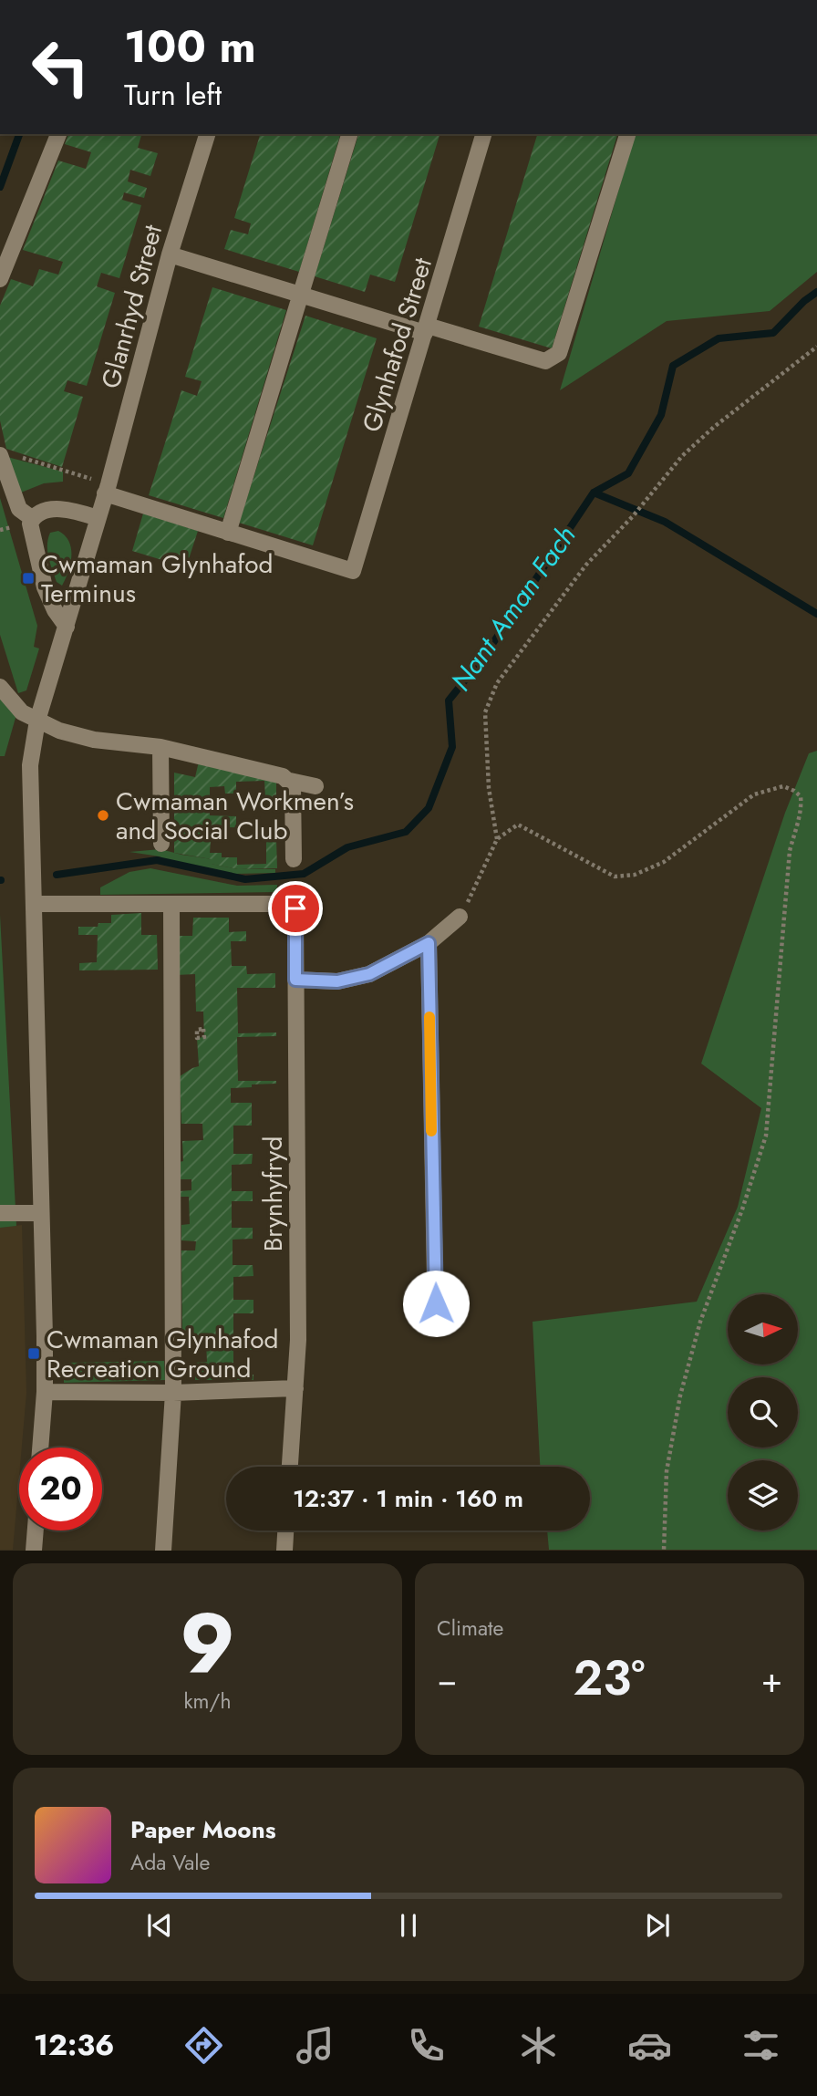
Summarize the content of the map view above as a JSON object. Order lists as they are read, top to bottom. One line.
{"streets":{"street":["Glanrhyd Street","Glynhafod Street","Brynhyfryd"]},"water":["Nant Aman Fach"],"places":{"transit":["Cwmaman Glynhafod Terminus","Cwmaman Glynhafod Recreation Ground"],"other":["Cwmaman Workmen’s and Social Club"]},"north":"right","page":{"turn":["100 m","Turn left"],"limit":"20","trip":"12:37 · 1 min · 160 m","tile":[["9","km/h"],"Climate"],"heat":["−","23°","+"],"song":["Paper Moons","Ada Vale"],"tabs":"12:36"}}
